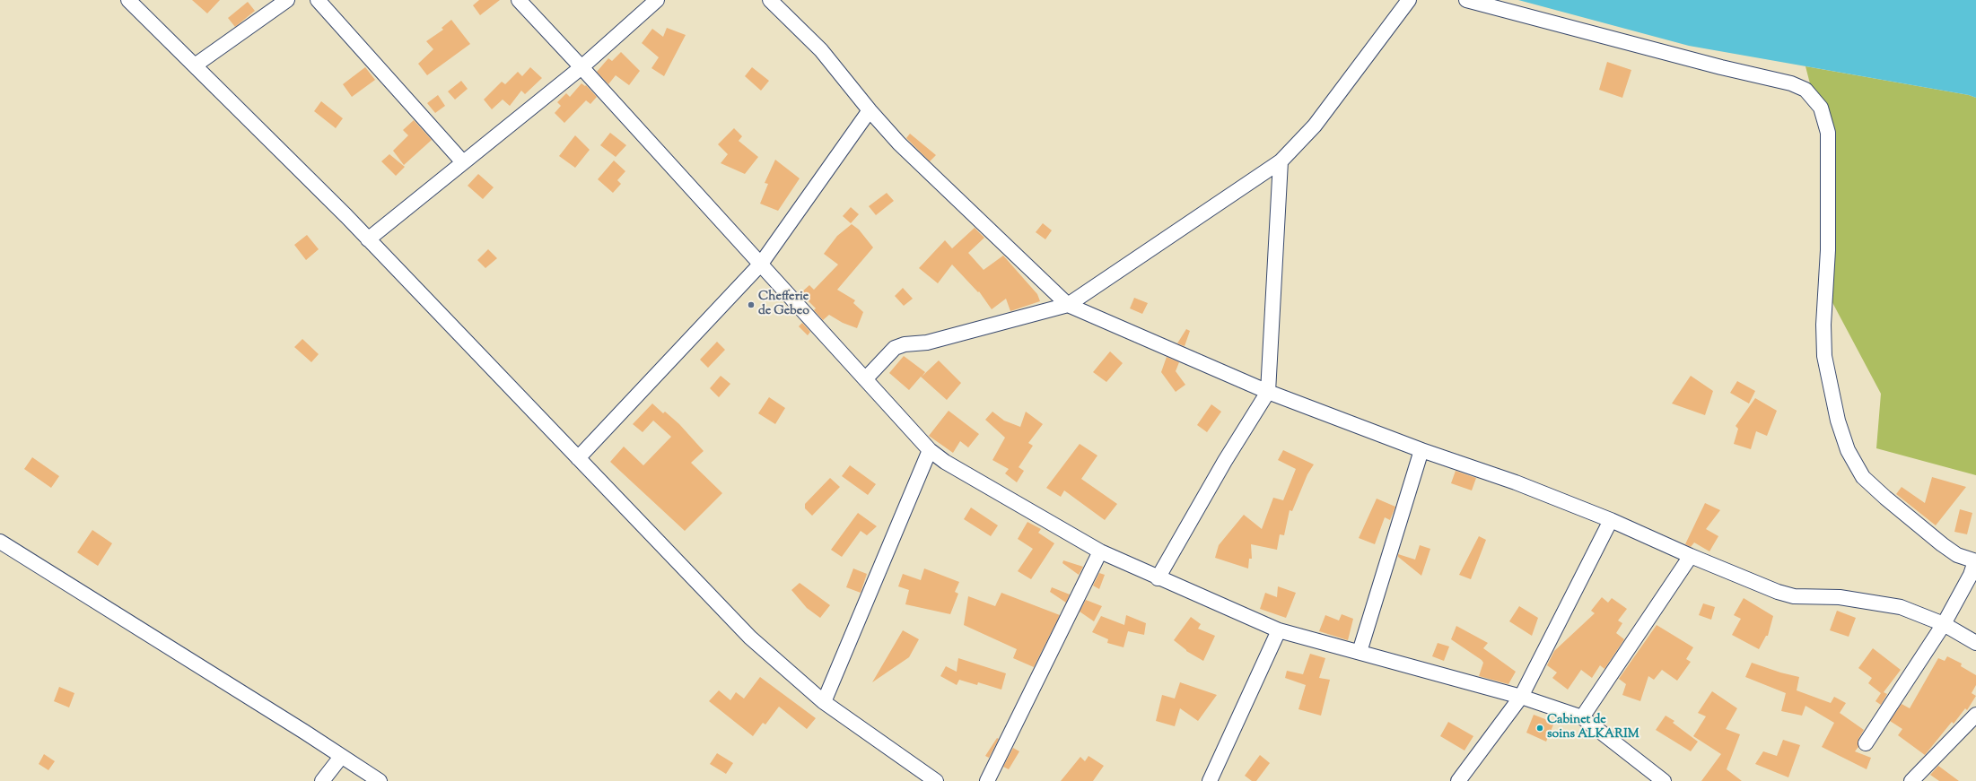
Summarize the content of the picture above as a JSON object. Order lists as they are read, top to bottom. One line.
{"places":["Chefferie de Gebeo","Cabinet de soins ALKARIM"]}
